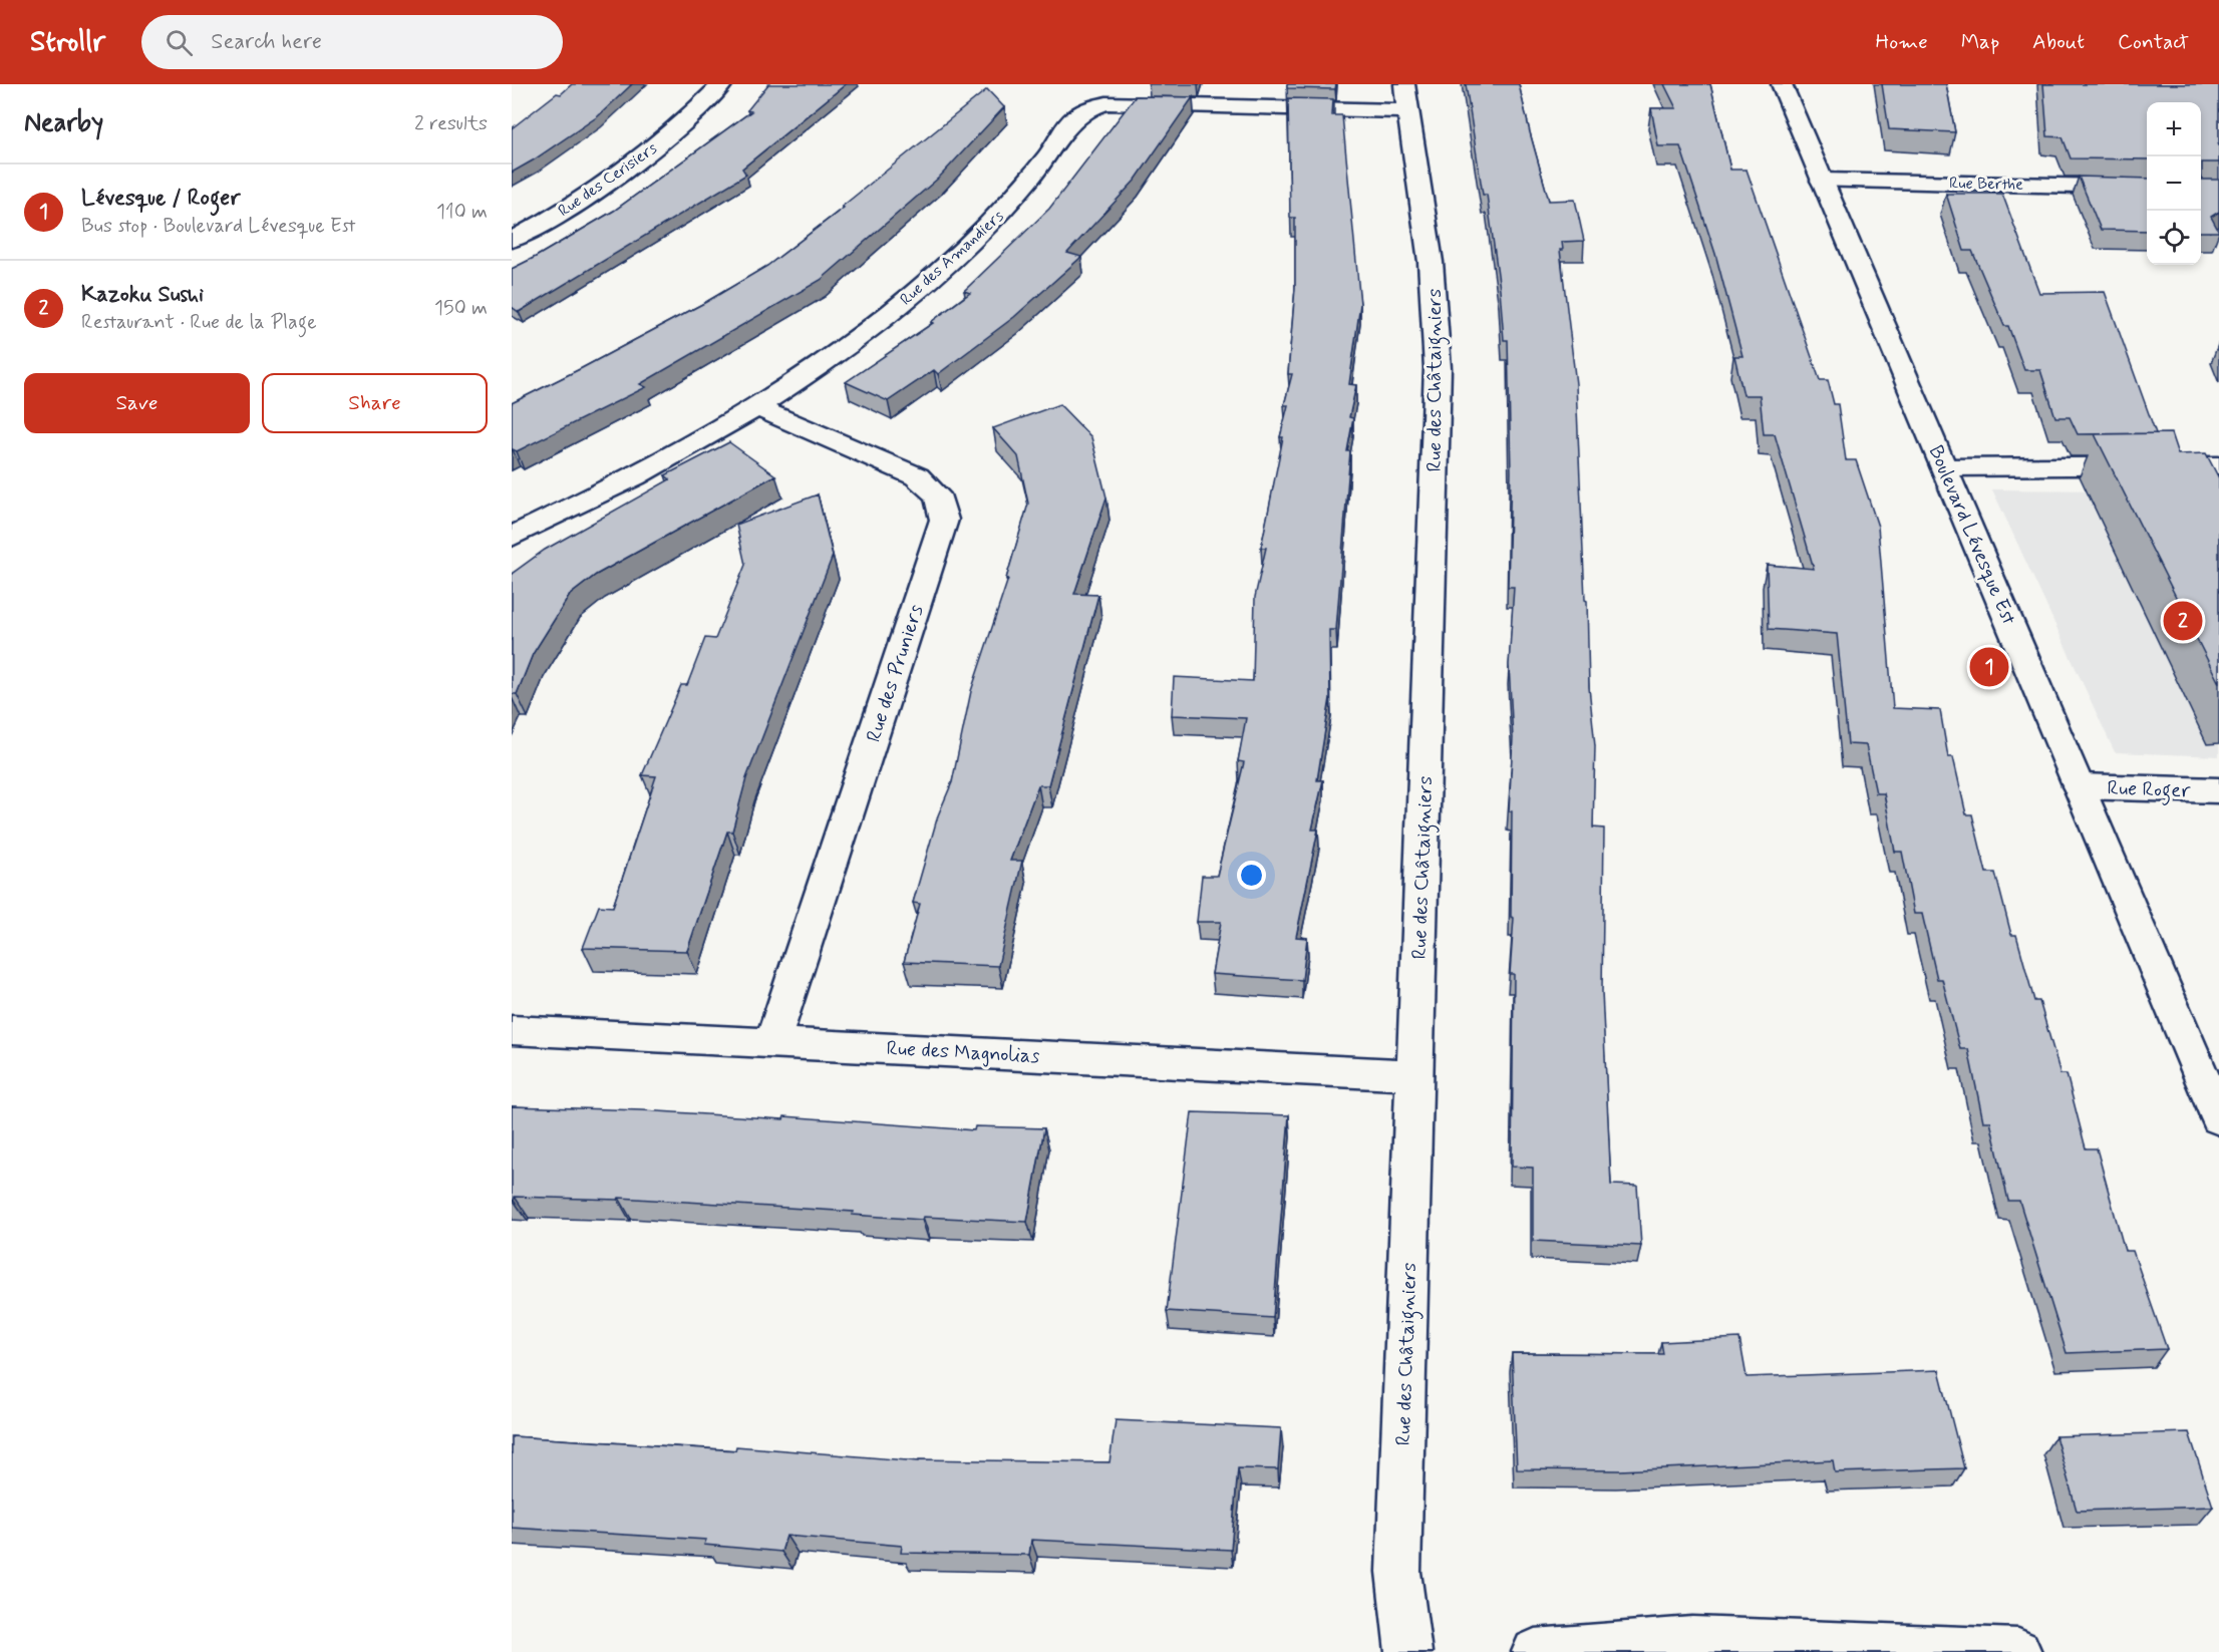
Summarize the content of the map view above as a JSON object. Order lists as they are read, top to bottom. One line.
{"streets":{"street":["Rue des Cerisiers","Rue Berthe","Rue des Amandiers","Rue des Châtaigniers","Boulevard Lévesque Est","Rue des Pruniers","Rue Roger","Rue des Magnolias"]},"crossings":[["Rue Berthe","Boulevard Lévesque Est"],["Rue des Amandiers","Rue des Châtaigniers"],["Rue des Amandiers","Rue des Pruniers"],["Rue des Châtaigniers","Rue des Magnolias"],["Boulevard Lévesque Est","Rue Roger"],["Rue des Pruniers","Rue des Magnolias"]],"page":{"header":"Strollr","search":"Search here","nav":["Home","Map","About","Contact"],"heading":["Nearby","2 results"],"map_buttons":["+","−"],"list":[{"mark":"1","name":"Lévesque / Roger","note":"Bus stop · Boulevard Lévesque Est","value":"110 m"},{"mark":"2","name":"Kazoku Sushi","note":"Restaurant · Rue de la Plage","value":"150 m"}],"buttons":["Save","Share"],"pins":["2","1"]}}
